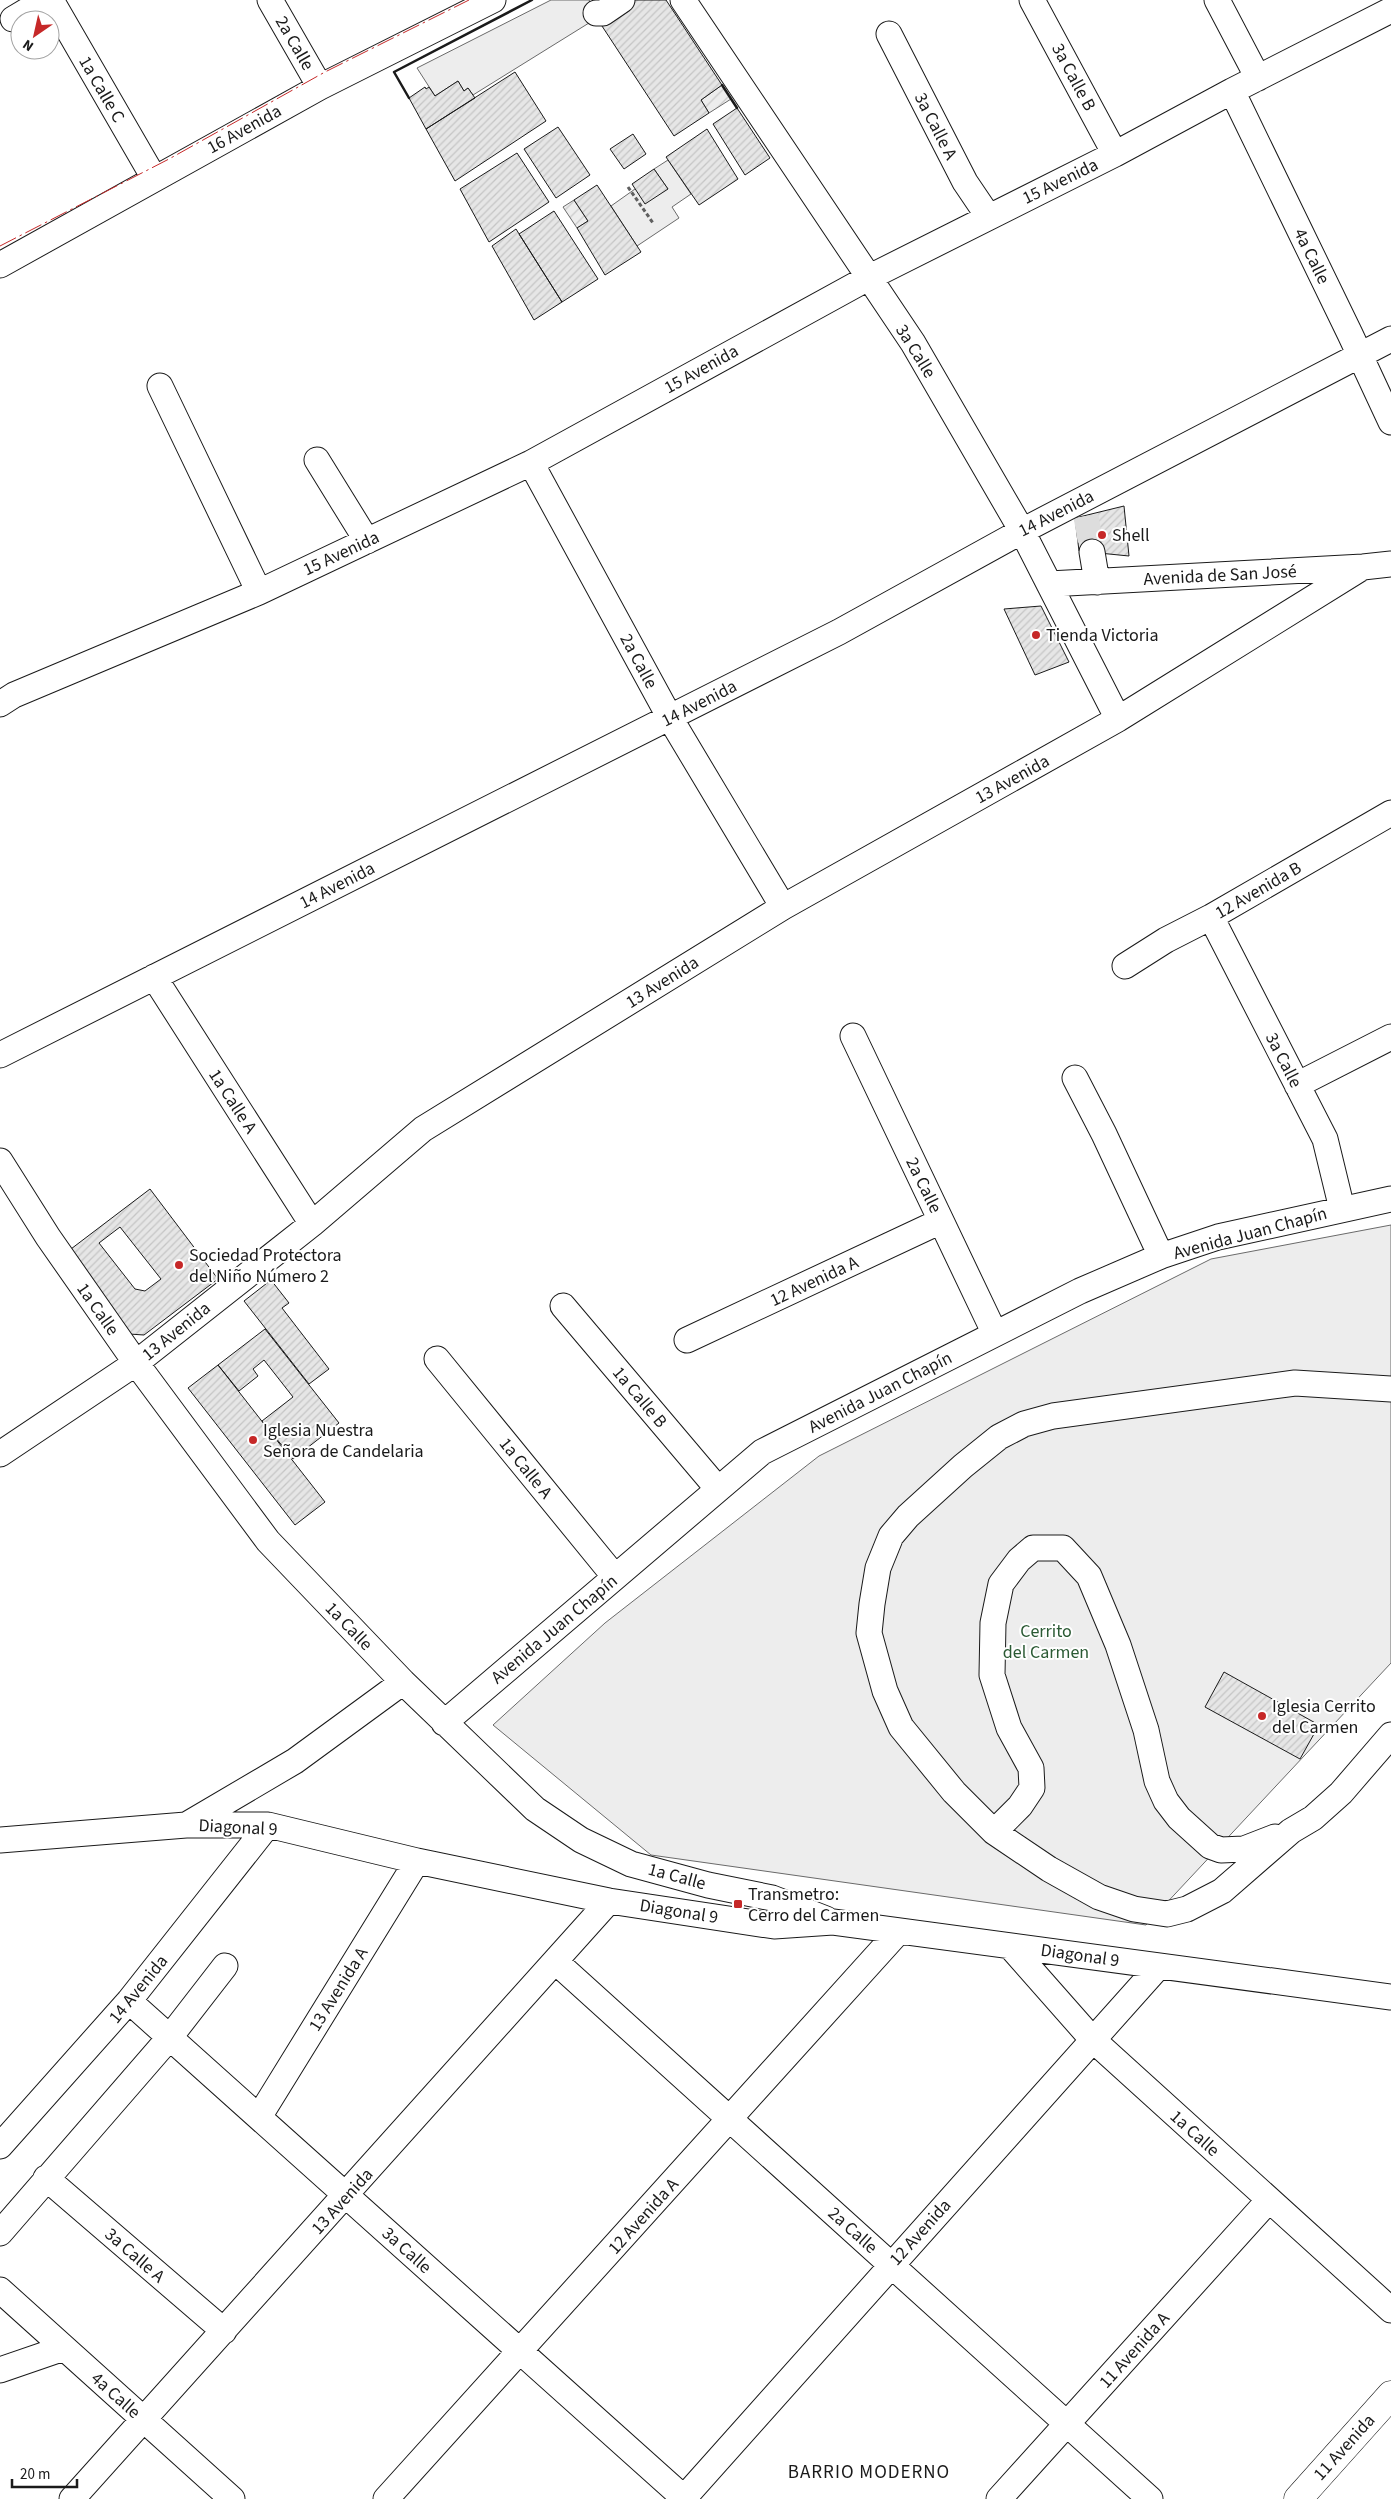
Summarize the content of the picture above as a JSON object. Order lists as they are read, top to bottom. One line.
{"streets":{"main road":["11 Avenida"],"street":["2a Calle","3a Calle B","1a Calle C","3a Calle A","16 Avenida","15 Avenida","4a Calle","3a Calle","14 Avenida","Avenida de San José","13 Avenida","12 Avenida B","1a Calle A","Avenida Juan Chapín","12 Avenida A","1a Calle","1a Calle B","Diagonal 9","13 Avenida A","12 Avenida","11 Avenida A"]},"crossings":[["2a Calle","16 Avenida"],["2a Calle","15 Avenida"],["2a Calle","14 Avenida"],["2a Calle","13 Avenida"],["2a Calle","Avenida Juan Chapín"],["2a Calle","12 Avenida A"],["2a Calle","12 Avenida"],["2a Calle","11 Avenida A"],["3a Calle B","15 Avenida"],["1a Calle C","16 Avenida"],["3a Calle A","15 Avenida"],["3a Calle A","13 Avenida"],["15 Avenida","4a Calle"],["15 Avenida","3a Calle"],["4a Calle","14 Avenida"],["4a Calle","13 Avenida"],["3a Calle","14 Avenida"],["3a Calle","Avenida de San José"],["3a Calle","13 Avenida"],["3a Calle","12 Avenida B"],["3a Calle","Avenida Juan Chapín"],["3a Calle","12 Avenida A"],["3a Calle","13 Avenida A"],["3a Calle","12 Avenida"],["14 Avenida","1a Calle A"],["14 Avenida","Diagonal 9"],["Avenida de San José","13 Avenida"],["13 Avenida","1a Calle A"],["13 Avenida","1a Calle"],["13 Avenida","Diagonal 9"],["1a Calle A","Avenida Juan Chapín"],["Avenida Juan Chapín","1a Calle"],["Avenida Juan Chapín","1a Calle B"],["12 Avenida A","Diagonal 9"],["1a Calle","Diagonal 9"],["1a Calle","12 Avenida"],["1a Calle","11 Avenida A"],["Diagonal 9","13 Avenida A"],["Diagonal 9","12 Avenida"]],"districts":["BARRIO MODERNO"],"parks":["Cerrito del Carmen"],"places":{"other":["Shell","Tienda Victoria","Sociedad Protectora del Niño Número 2","Iglesia Nuestra Señora de Candelaria","Iglesia Cerrito del Carmen"],"transit":["Transmetro: Cerro del Carmen"]},"scale_bar":"20 m","north":"bottom left"}
